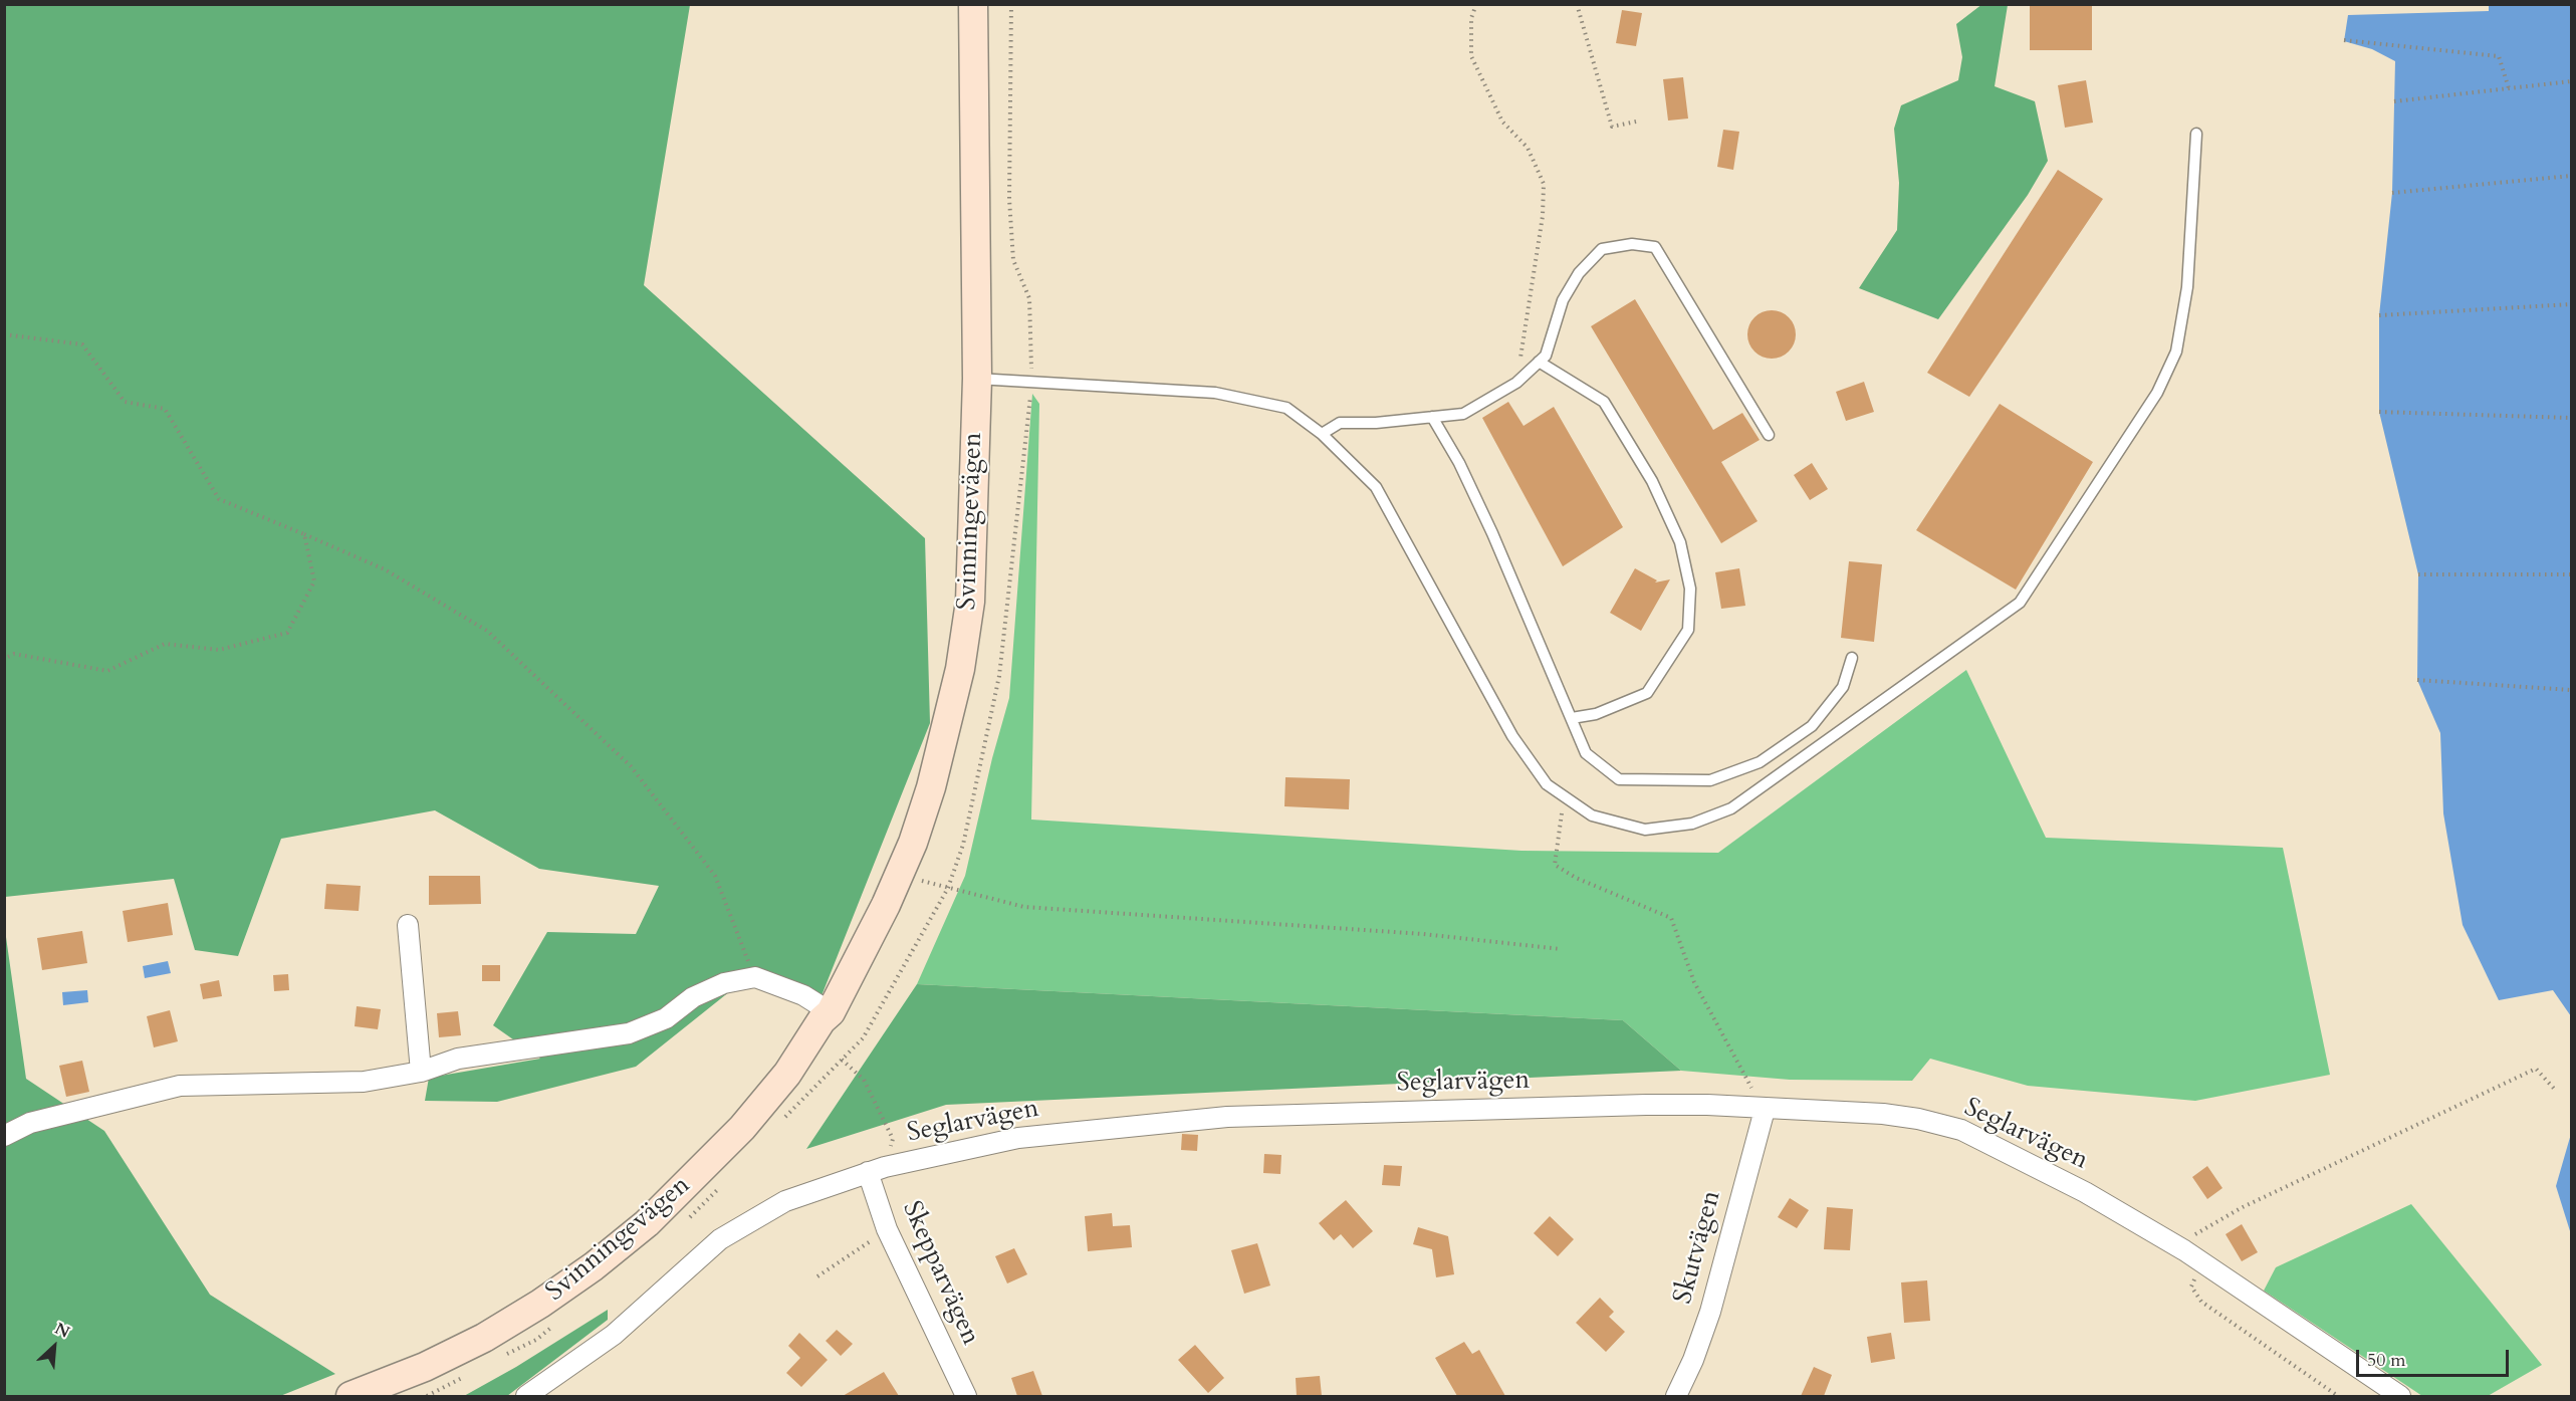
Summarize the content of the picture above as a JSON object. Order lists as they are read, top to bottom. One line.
{"streets":{"main road":["Svinningevägen"],"street":["Seglarvägen","Skutvägen","Skepparvägen"]},"crossings":[["Seglarvägen","Skutvägen"],["Seglarvägen","Skepparvägen"]],"scale_bar":"50 m","north":"top right"}
